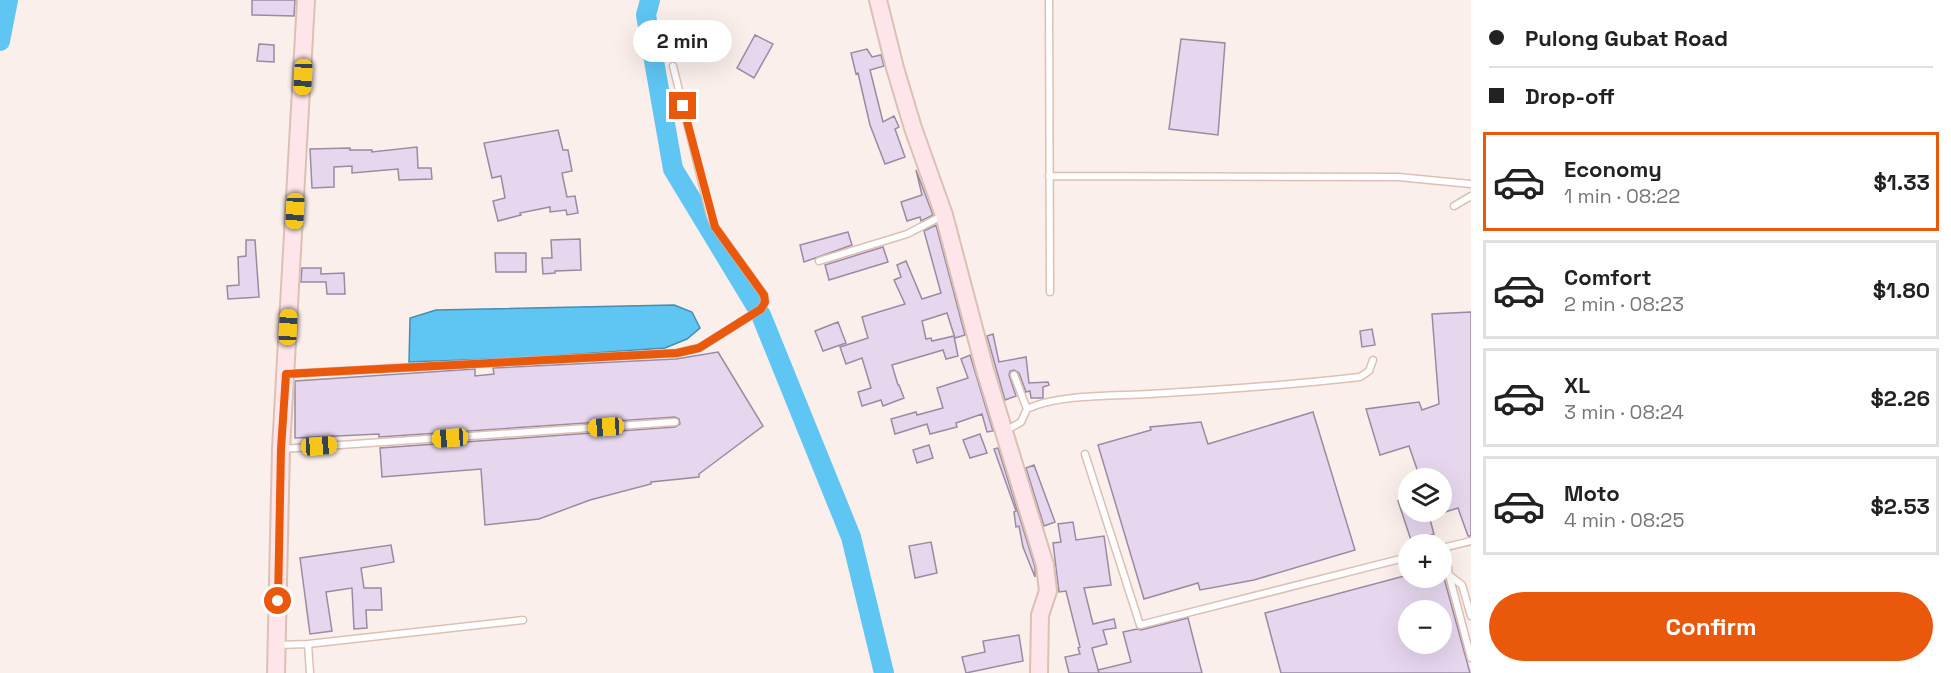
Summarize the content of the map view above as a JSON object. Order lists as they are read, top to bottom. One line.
{"page":{"banner":["Pulong Gubat Road","Drop-off"],"bubble":"2 min","list":[{"name":"Economy","note":"1 min · 08:22","value":"$1.33"},{"name":"Comfort","note":"2 min · 08:23","value":"$1.80"},{"name":"XL","note":"3 min · 08:24","value":"$2.26"},{"name":"Moto","note":"4 min · 08:25","value":"$2.53"}],"map_buttons":["+","−"],"buttons":"Confirm"}}
